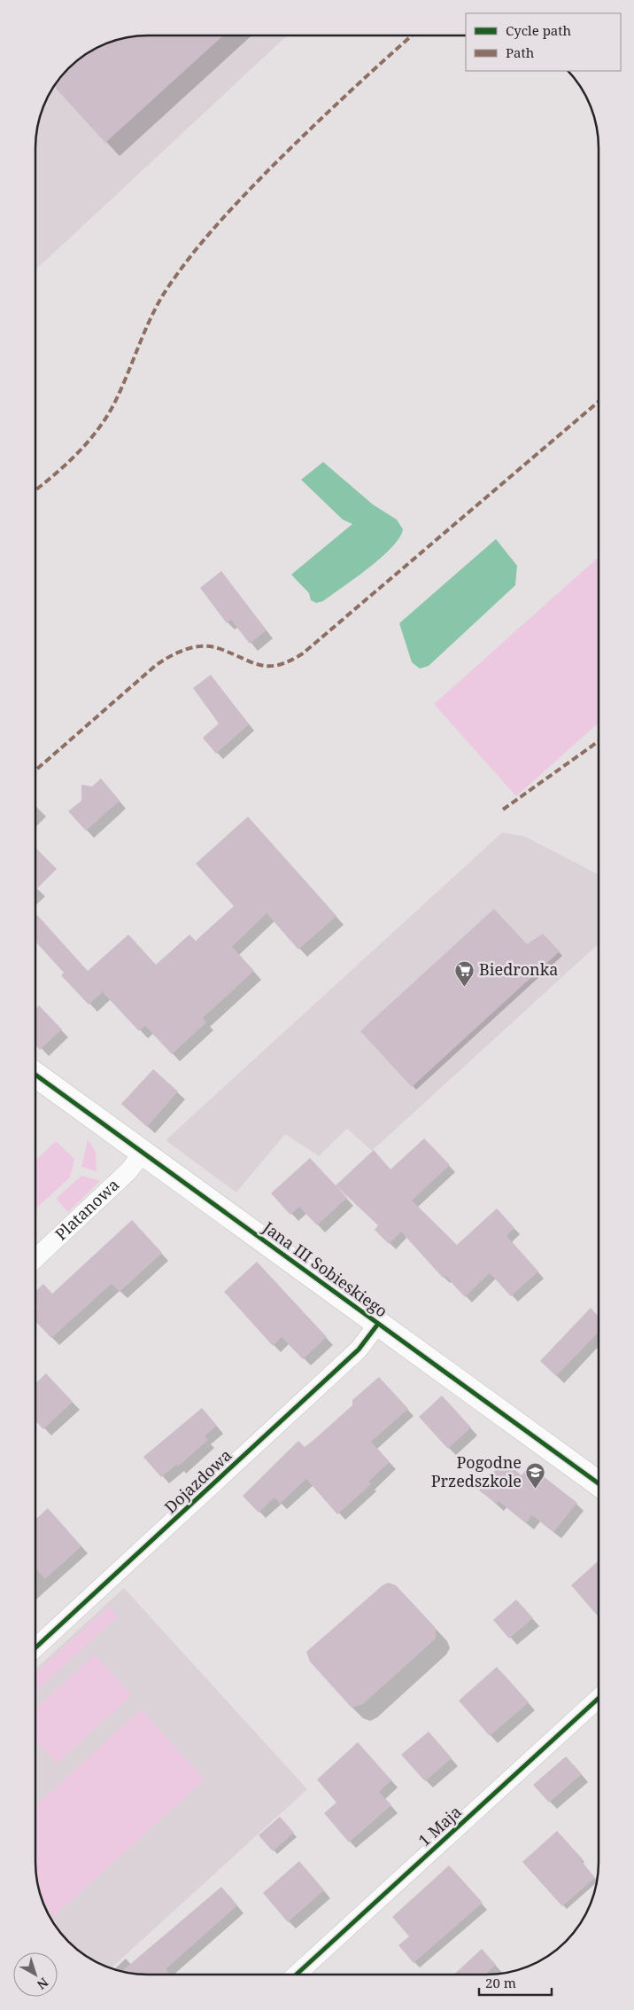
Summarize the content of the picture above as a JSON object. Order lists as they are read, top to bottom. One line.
{"streets":{"street":["Platanowa","Jana III Sobieskiego","Dojazdowa","1 Maja"]},"crossings":[["Platanowa","Jana III Sobieskiego"],["Jana III Sobieskiego","Dojazdowa"]],"places":{"supermarket":["Biedronka"],"school or university":["Pogodne Przedszkole"]},"legend":["Cycle path","Path"],"scale_bar":"20 m","north":"bottom right"}
